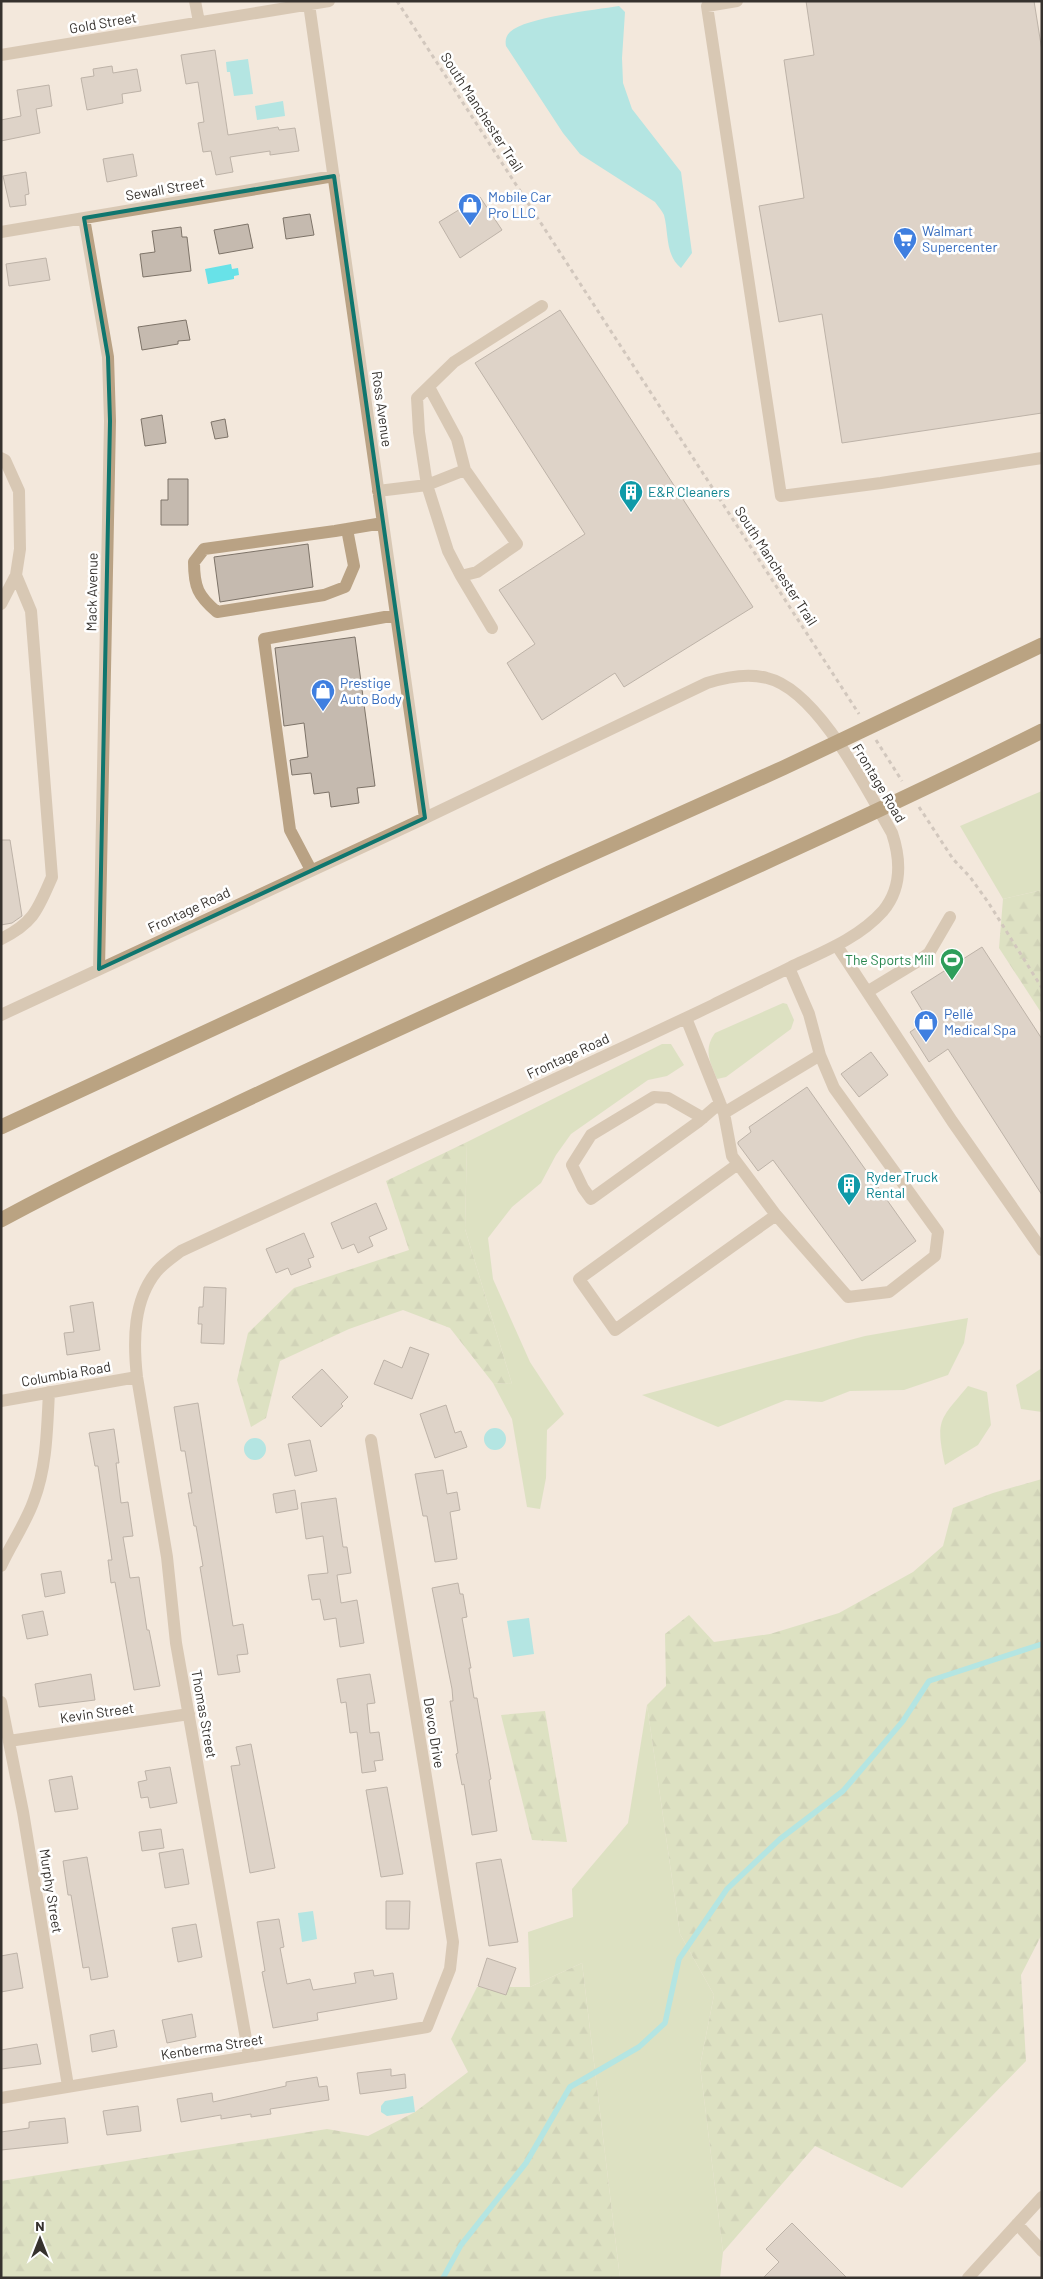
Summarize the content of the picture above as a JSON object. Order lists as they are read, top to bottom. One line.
{"streets":{"street":["Gold Street","Sewall Street","Ross Avenue","Mack Avenue","Frontage Road","Columbia Road","Kevin Street","Thomas Street","Devco Drive","Murphy Street","Kenberma Street"],"path":["South Manchester Trail"]},"crossings":[["Gold Street","Ross Avenue"],["Sewall Street","Ross Avenue"],["Sewall Street","Mack Avenue"],["Ross Avenue","Frontage Road"],["Mack Avenue","Frontage Road"],["Frontage Road","Columbia Road"],["Frontage Road","Thomas Street"],["Columbia Road","Thomas Street"],["Kevin Street","Thomas Street"],["Kevin Street","Murphy Street"],["Thomas Street","Kenberma Street"],["Devco Drive","Kenberma Street"],["Murphy Street","Kenberma Street"]],"places":{"shop":["Mobile Car Pro LLC","Prestige Auto Body","Pellé Medical Spa"],"supermarket":["Walmart Supercenter"],"building":["E&R Cleaners","Ryder Truck Rental"],"sports":["The Sports Mill"]},"north":"top"}
